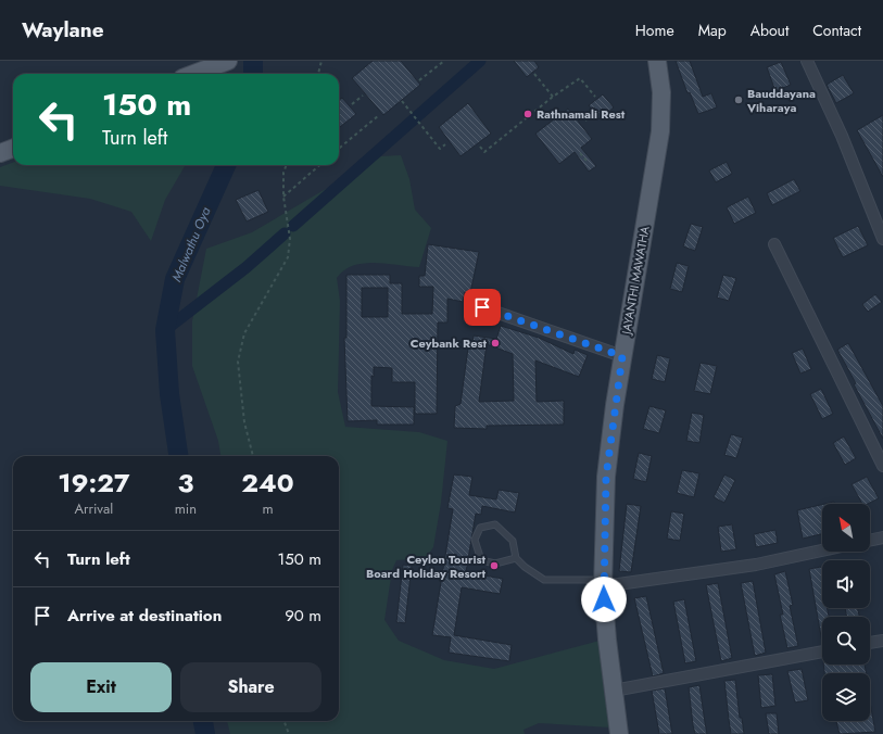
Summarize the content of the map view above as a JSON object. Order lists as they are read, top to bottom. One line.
{"streets":{"main road":["JAYANTHI MAWATHA"]},"water":["Malwathu Oya"],"places":["Bauddayana Viharaya","Rathnamali Rest","Ceybank Rest","Ceylon Tourist Board Holiday Resort"],"north":"top left","page":{"header":"Waylane","nav":["Home","Map","About","Contact"],"turn":["150 m","Turn left"],"eta":["19:27","Arrival","3","min","240","m"],"list":[{"name":"Turn left","value":"150 m"},{"name":"Arrive at destination","value":"90 m"}],"buttons":["Exit","Share"]}}
